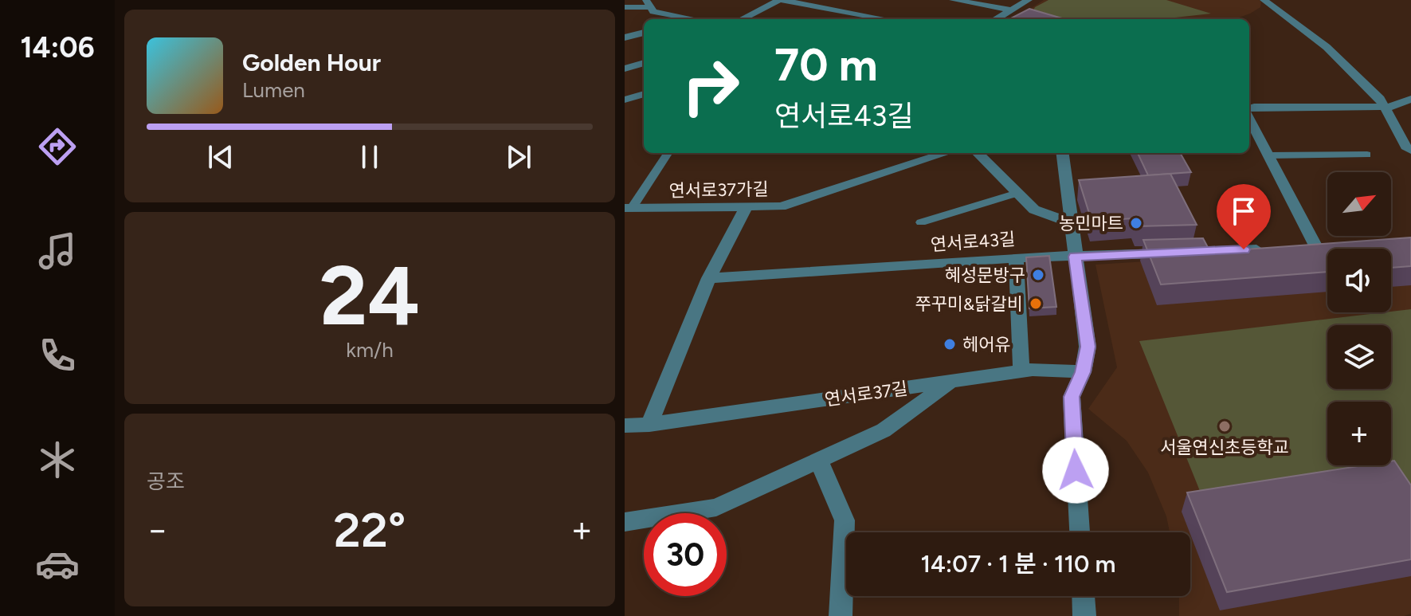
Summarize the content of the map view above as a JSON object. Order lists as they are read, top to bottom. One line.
{"streets":{"street":["연서로37가길","연서로43길","연서로37길"]},"places":["농민마트","혜성문방구","쭈꾸미&닭갈비","헤어유","서울연신초등학교"],"north":"top right","page":{"tabs":"14:06","turn":["70 m","연서로43길"],"song":["Golden Hour","Lumen"],"map_buttons":"+","tile":[["24","km/h"],"공조"],"heat":["−","22°","+"],"limit":"30","trip":"14:07 · 1 분 · 110 m"}}
